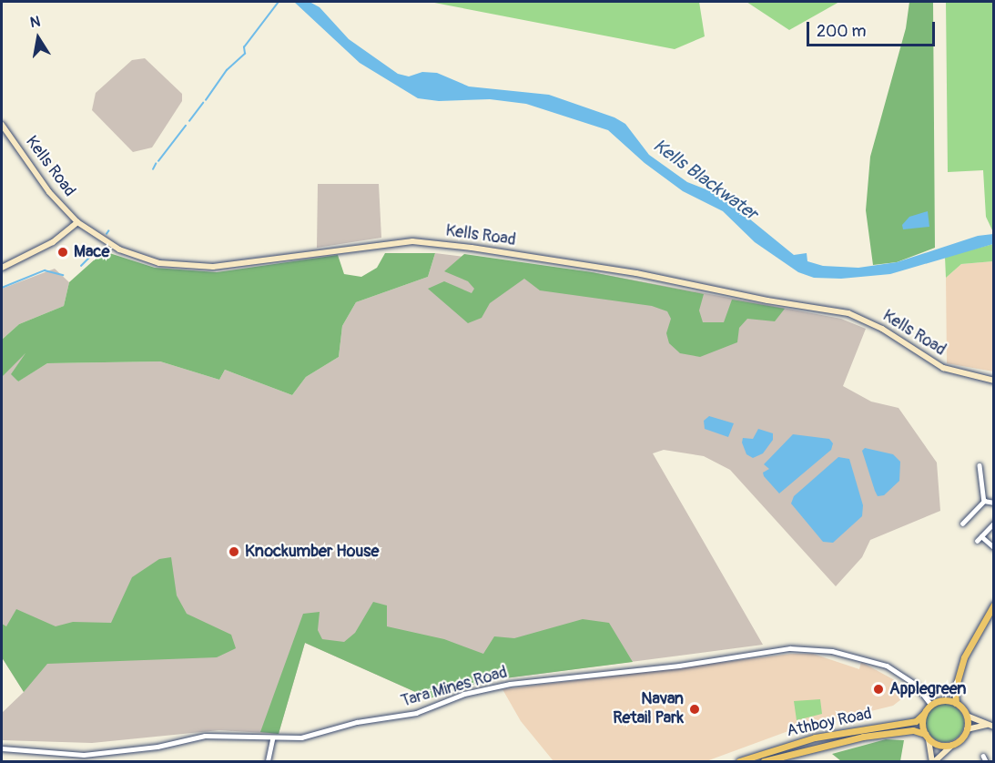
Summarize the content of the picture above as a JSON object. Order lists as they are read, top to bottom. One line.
{"streets":{"main road":["Kells Road","Athboy Road"],"street":["Tara Mines Road"]},"crossings":[["Tara Mines Road","Athboy Road"]],"water":["Kells Blackwater"],"places":["Mace","Knockumber House","Applegreen","Navan Retail Park"],"scale_bar":"200 m","north":"top"}
